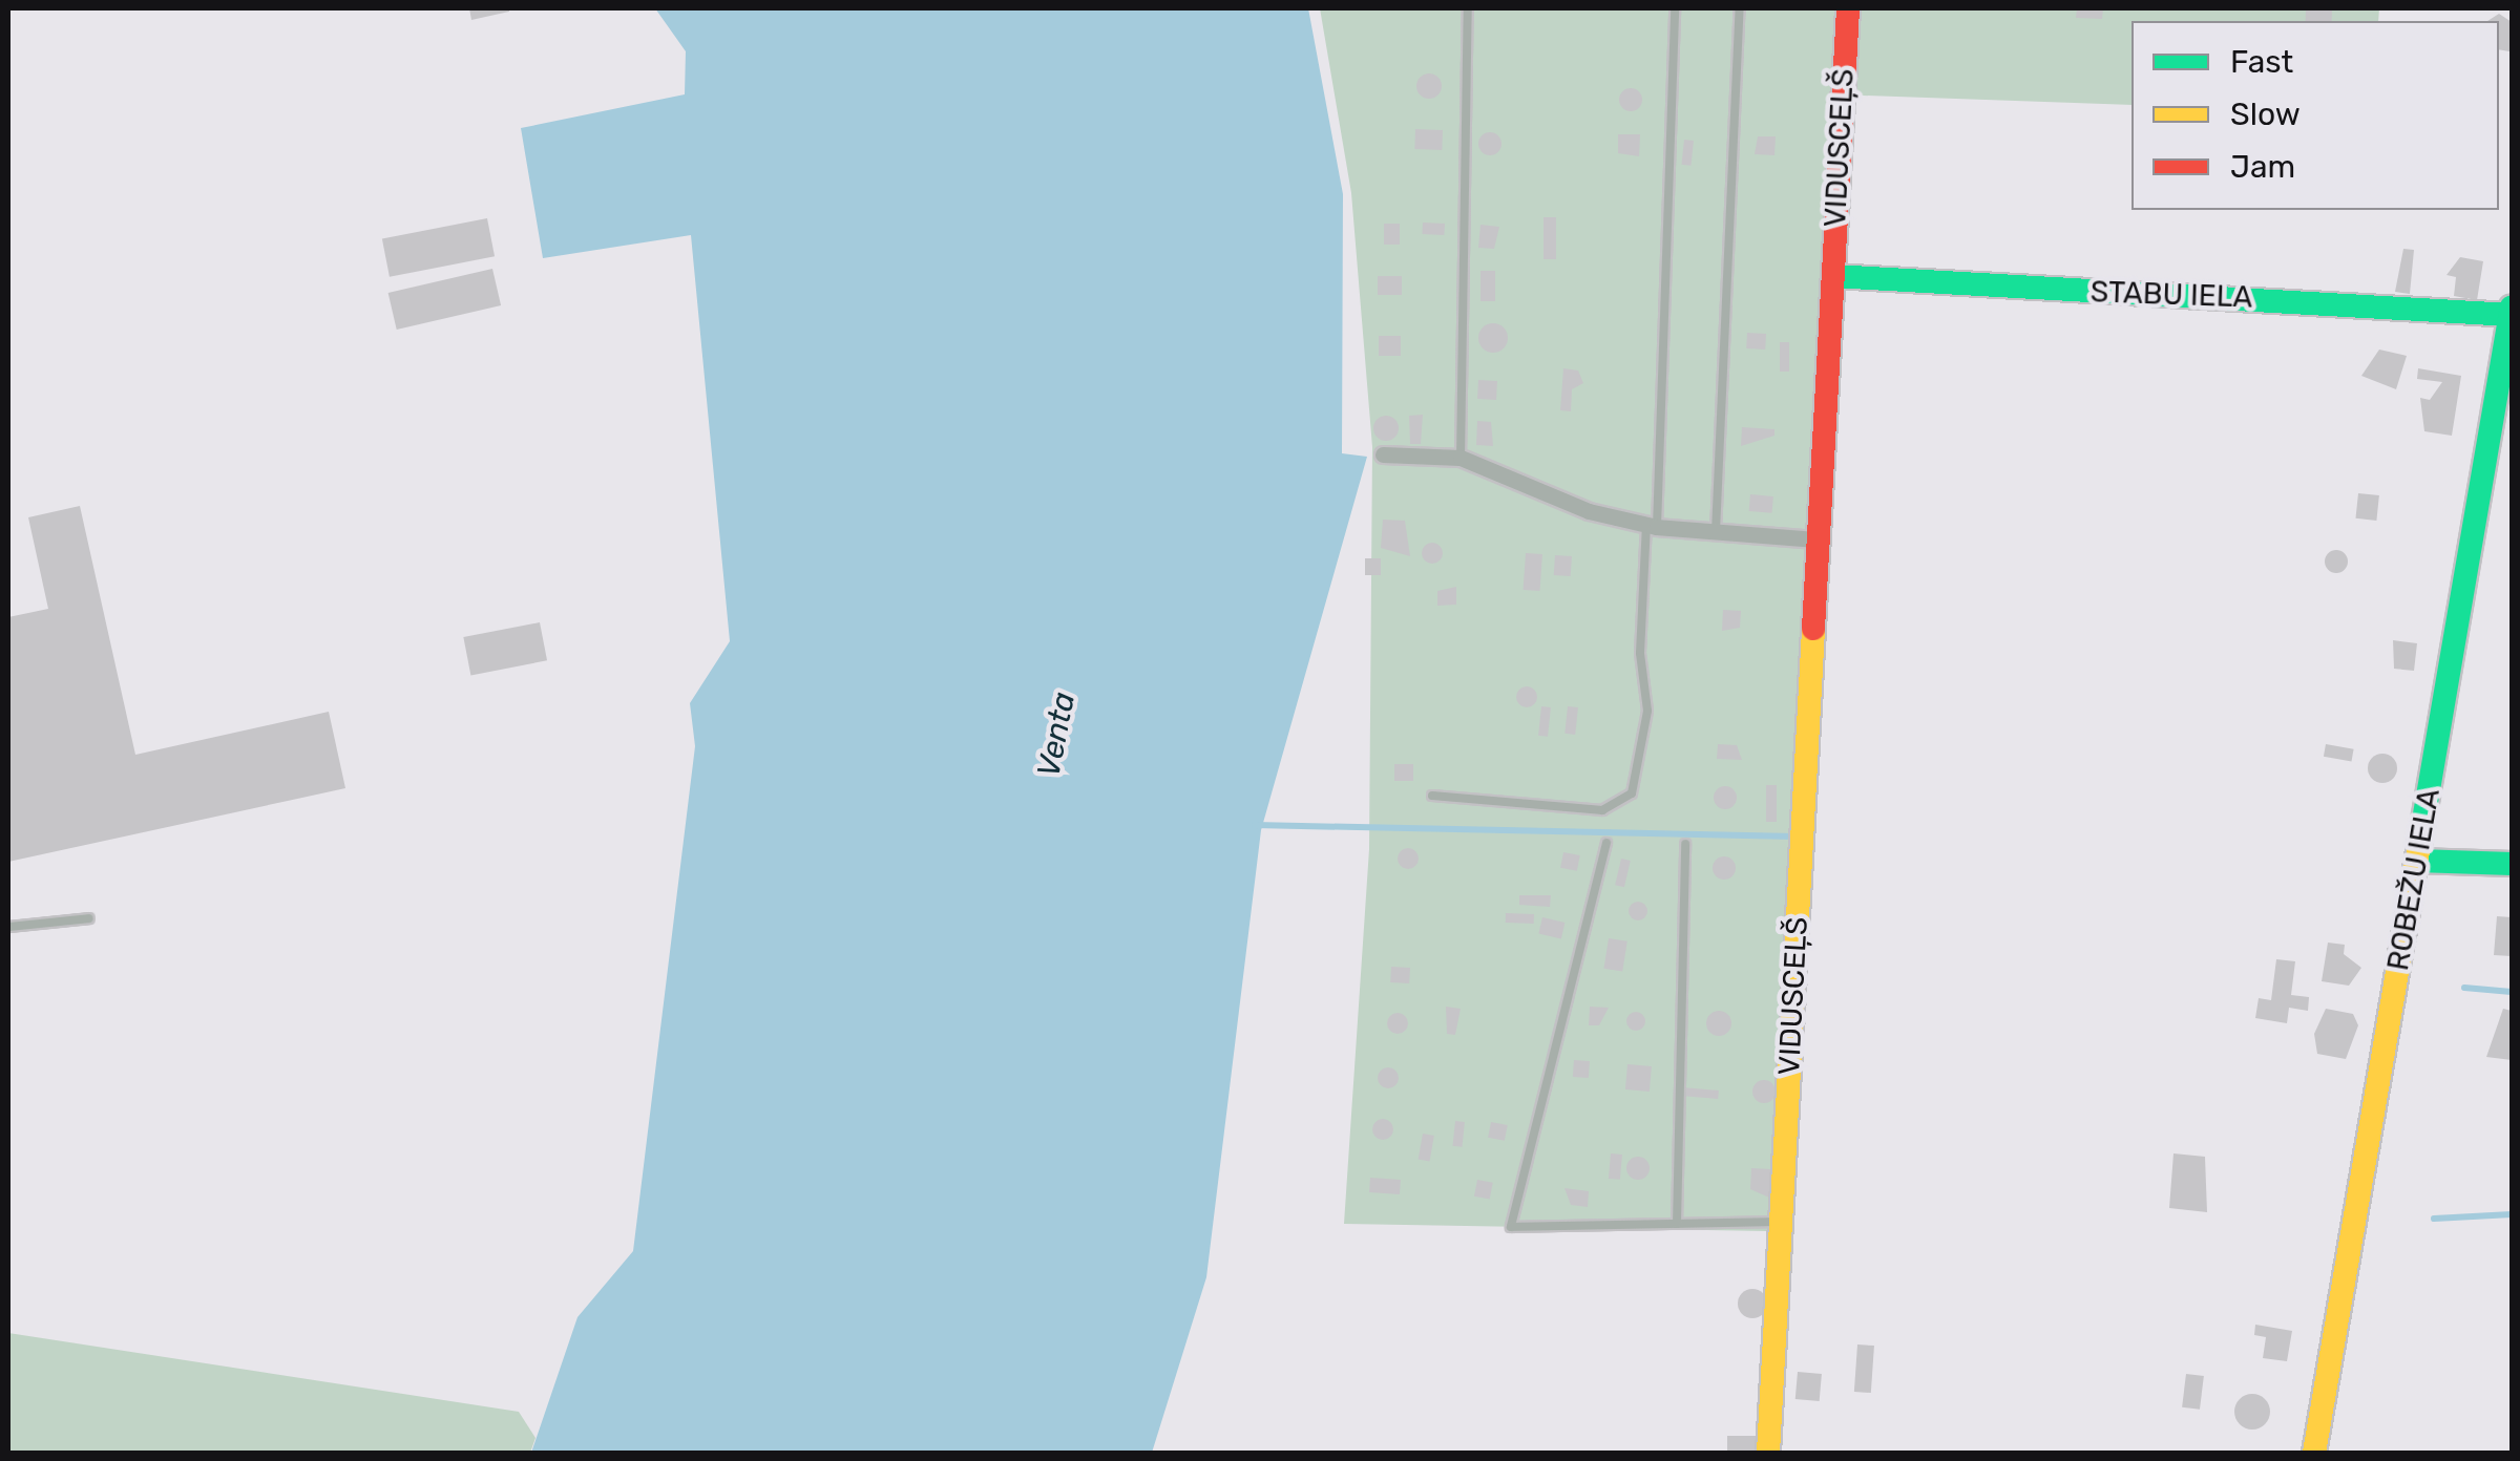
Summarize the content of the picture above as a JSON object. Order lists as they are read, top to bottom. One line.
{"streets":{"street":["VIDUSCEĻŠ","STABU IELA","ROBEŽU IELA"]},"crossings":[["VIDUSCEĻŠ","STABU IELA"],["STABU IELA","ROBEŽU IELA"]],"water":["Venta"],"legend":["Fast","Slow","Jam"]}
